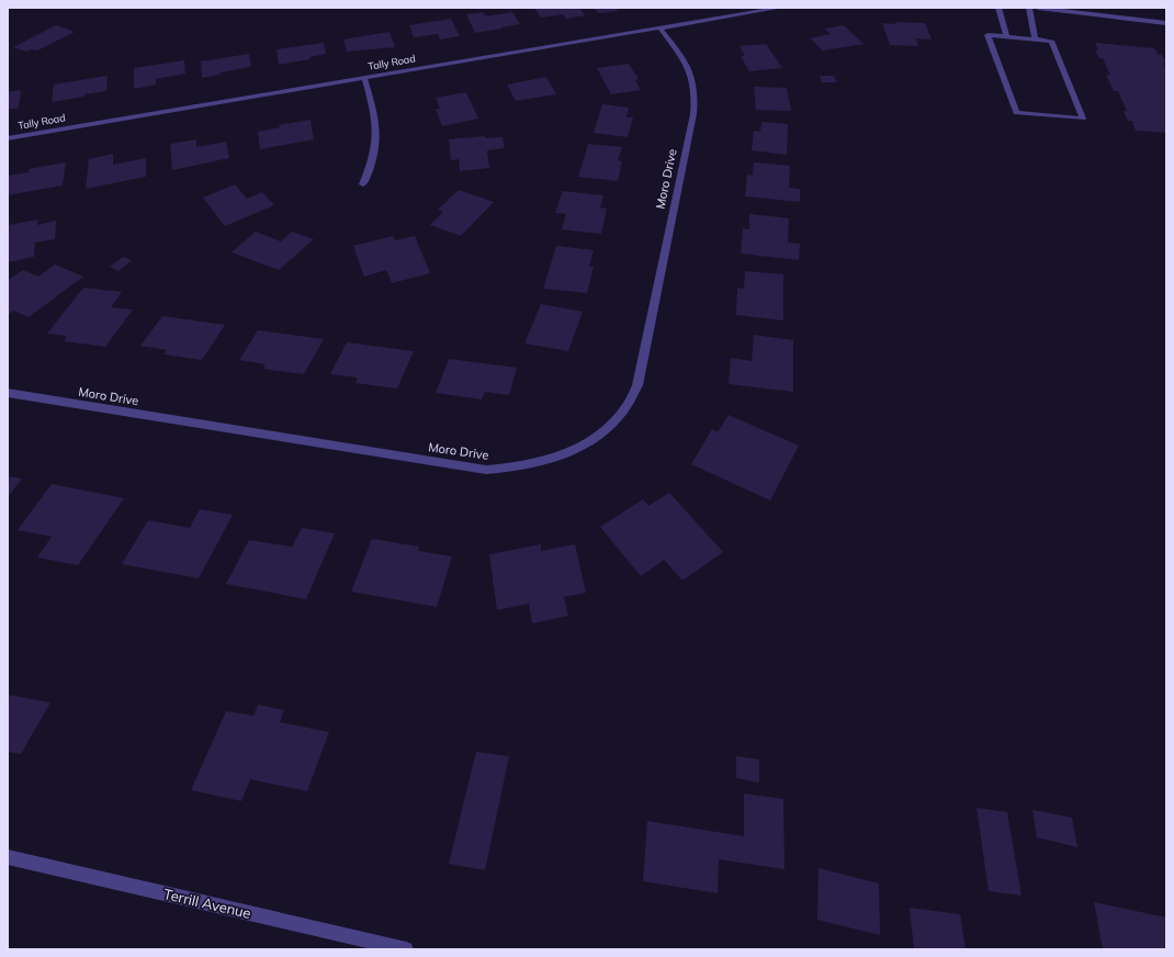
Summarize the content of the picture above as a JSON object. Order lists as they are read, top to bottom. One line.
{"streets":{"street":["Tally Road","Moro Drive","Terrill Avenue"]},"crossings":[["Tally Road","Moro Drive"]]}
